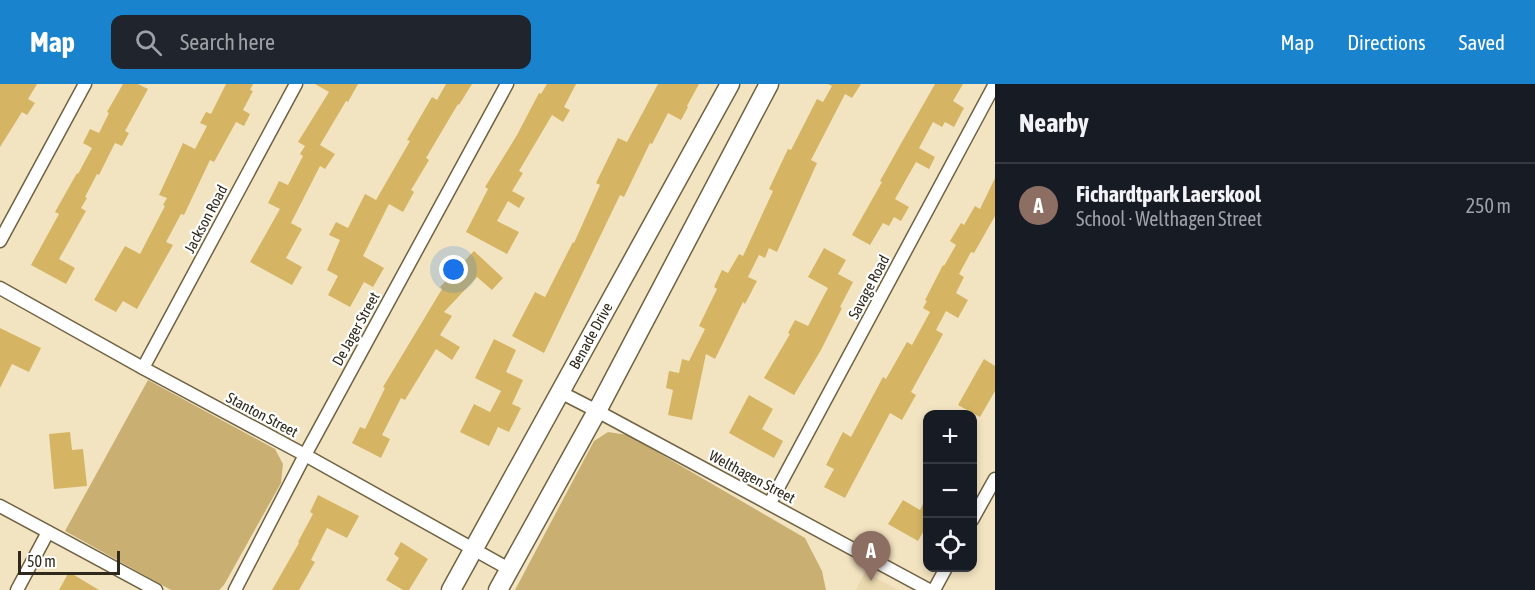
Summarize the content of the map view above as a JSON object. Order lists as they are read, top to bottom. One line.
{"streets":{"street":["Jackson Road","Savage Road","De Jager Street","Benade Drive","Stanton Street","Welthagen Street"]},"crossings":[["Jackson Road","Stanton Street"],["Savage Road","Welthagen Street"],["De Jager Street","Stanton Street"],["Benade Drive","Stanton Street"],["Benade Drive","Welthagen Street"]],"scale_bar":"50 m","page":{"header":"Map","search":"Search here","nav":["Map","Directions","Saved"],"heading":"Nearby","list":[{"mark":"A","name":"Fichardtpark Laerskool","note":"School · Welthagen Street","value":"250 m"}],"map_buttons":["+","−"],"pins":"A","scale":"50 m"}}
